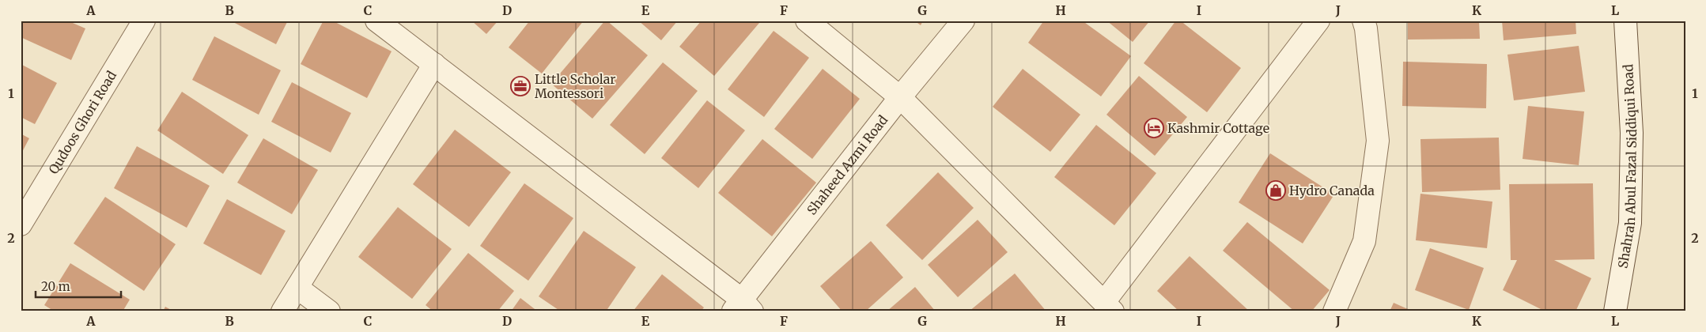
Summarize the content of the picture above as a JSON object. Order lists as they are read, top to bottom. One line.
{"streets":{"street":["Qudoos Ghori Road","Shaheed Azmi Road","Shahrah Abul Fazal Siddiqui Road"]},"places":{"office":["Little Scholar Montessori"],"hotel":["Kashmir Cottage"],"shop":["Hydro Canada"]},"scale_bar":"20 m","grid":{"columns":["A","B","C","D","E","F","G","H","I","J","K","L"],"rows":["1","2"]}}
